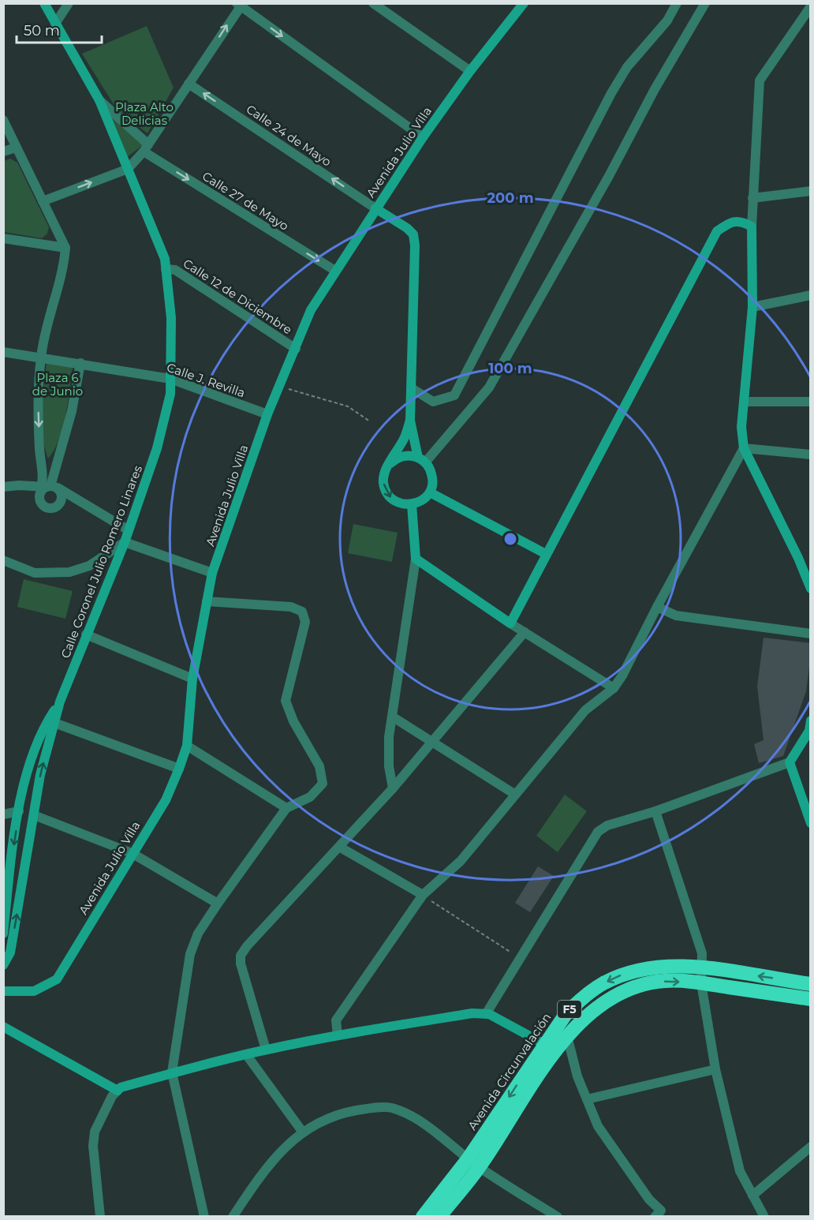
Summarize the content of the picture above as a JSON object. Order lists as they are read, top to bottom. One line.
{"streets":{"highway":["F5","Avenida Circunvalación"],"street":["Calle 24 de Mayo","Avenida Julio Villa","Calle 27 de Mayo","Calle 12 de Diciembre","Calle J. Revilla","Calle Coronel Julio Romero Linares"]},"crossings":[["Calle 24 de Mayo","Avenida Julio Villa"],["Avenida Julio Villa","Calle 27 de Mayo"],["Avenida Julio Villa","Calle 12 de Diciembre"],["Avenida Julio Villa","Calle J. Revilla"],["Calle 27 de Mayo","Calle Coronel Julio Romero Linares"],["Calle 12 de Diciembre","Calle Coronel Julio Romero Linares"],["Calle J. Revilla","Calle Coronel Julio Romero Linares"]],"one_way":["Calle 24 de Mayo","Calle 27 de Mayo"],"parks":["Plaza Alto Delicias","Plaza 6 de Junio"],"scale_bar":"50 m","rings":["200 m","100 m"]}
